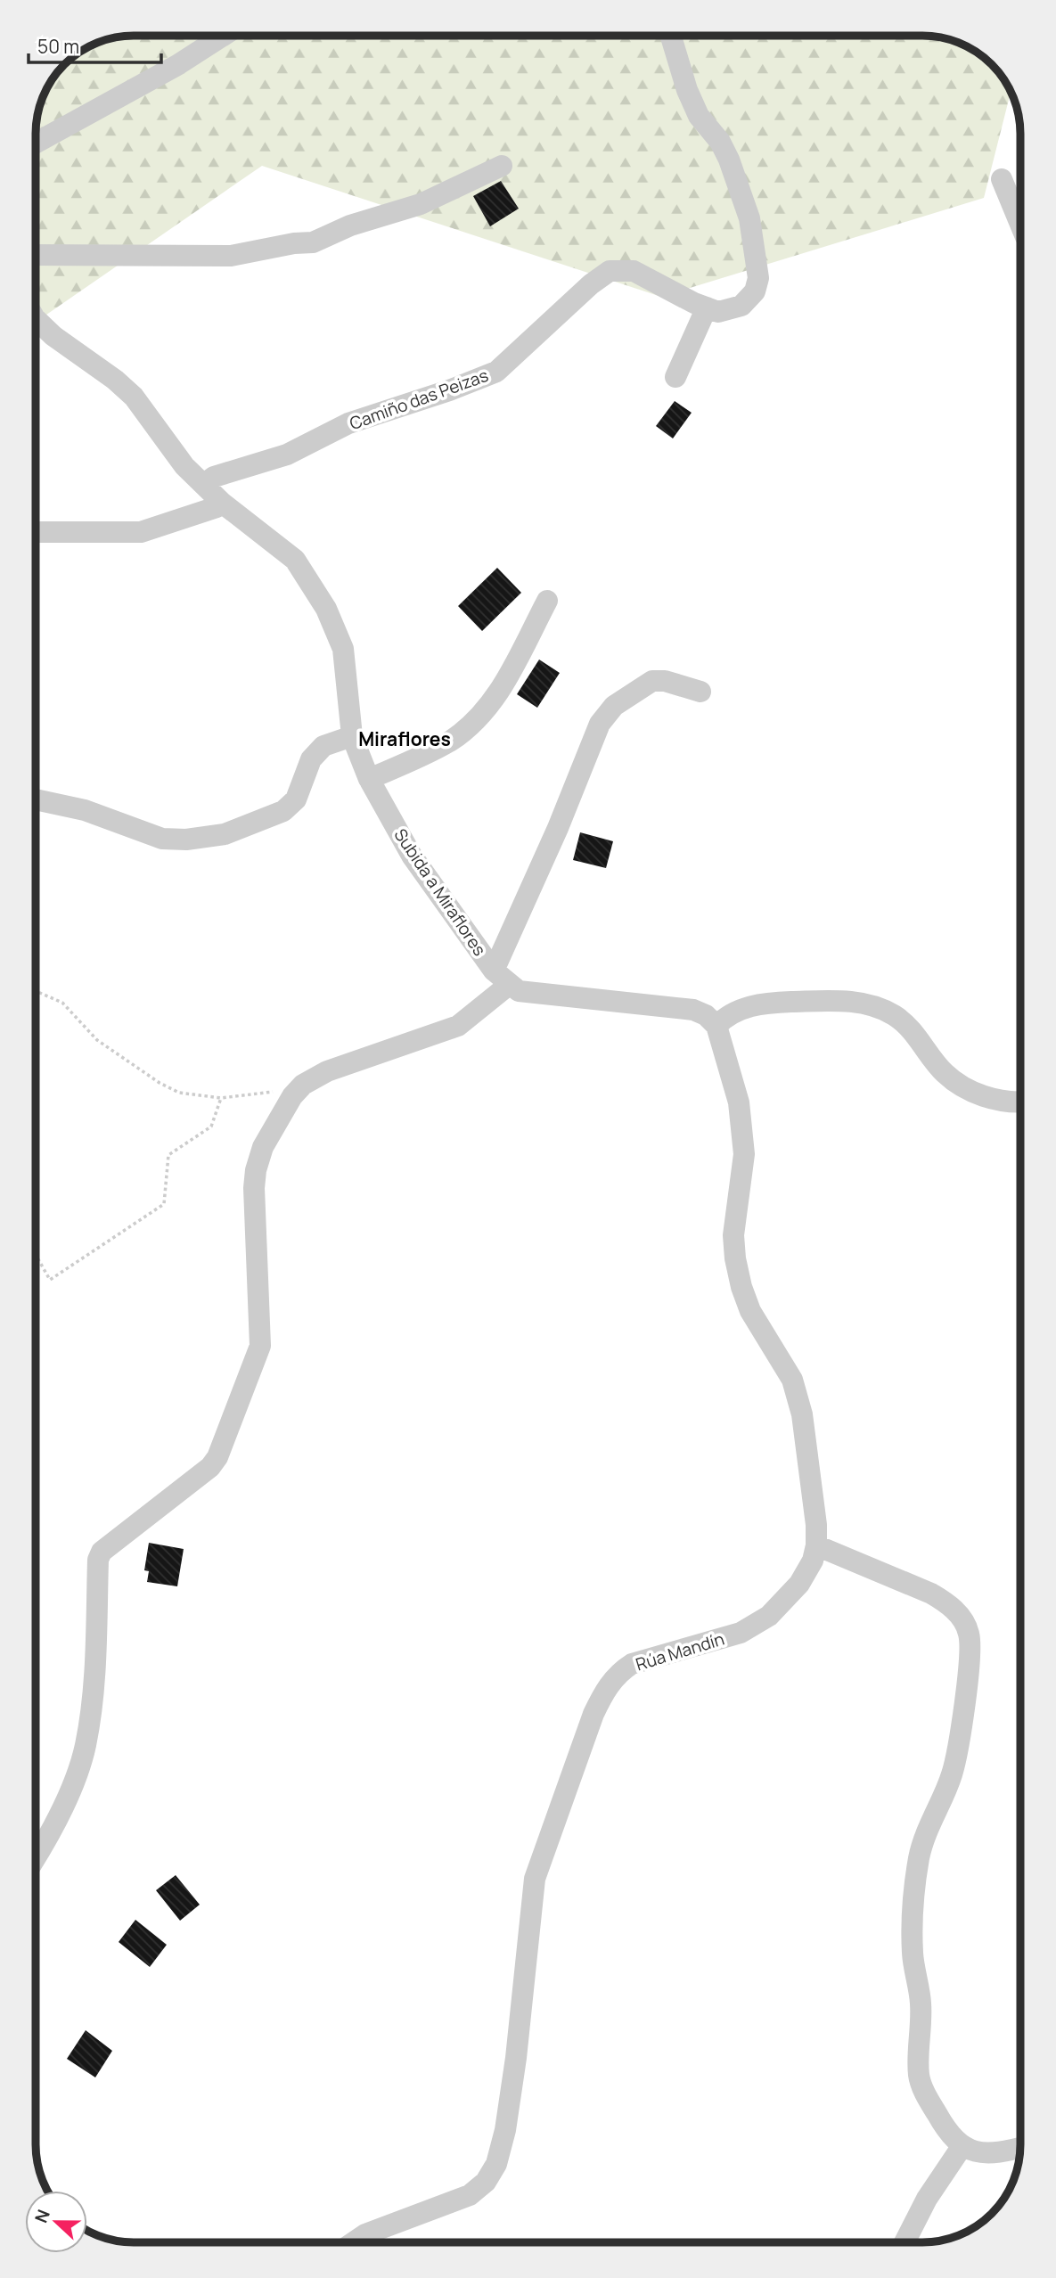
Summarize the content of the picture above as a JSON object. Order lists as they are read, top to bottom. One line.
{"streets":{"street":["Camiño das Peizas","Subida a Miraflores","Rúa Mandín"]},"crossings":[["Camiño das Peizas","Subida a Miraflores"]],"districts":["Miraflores"],"scale_bar":"50 m","north":"left"}
